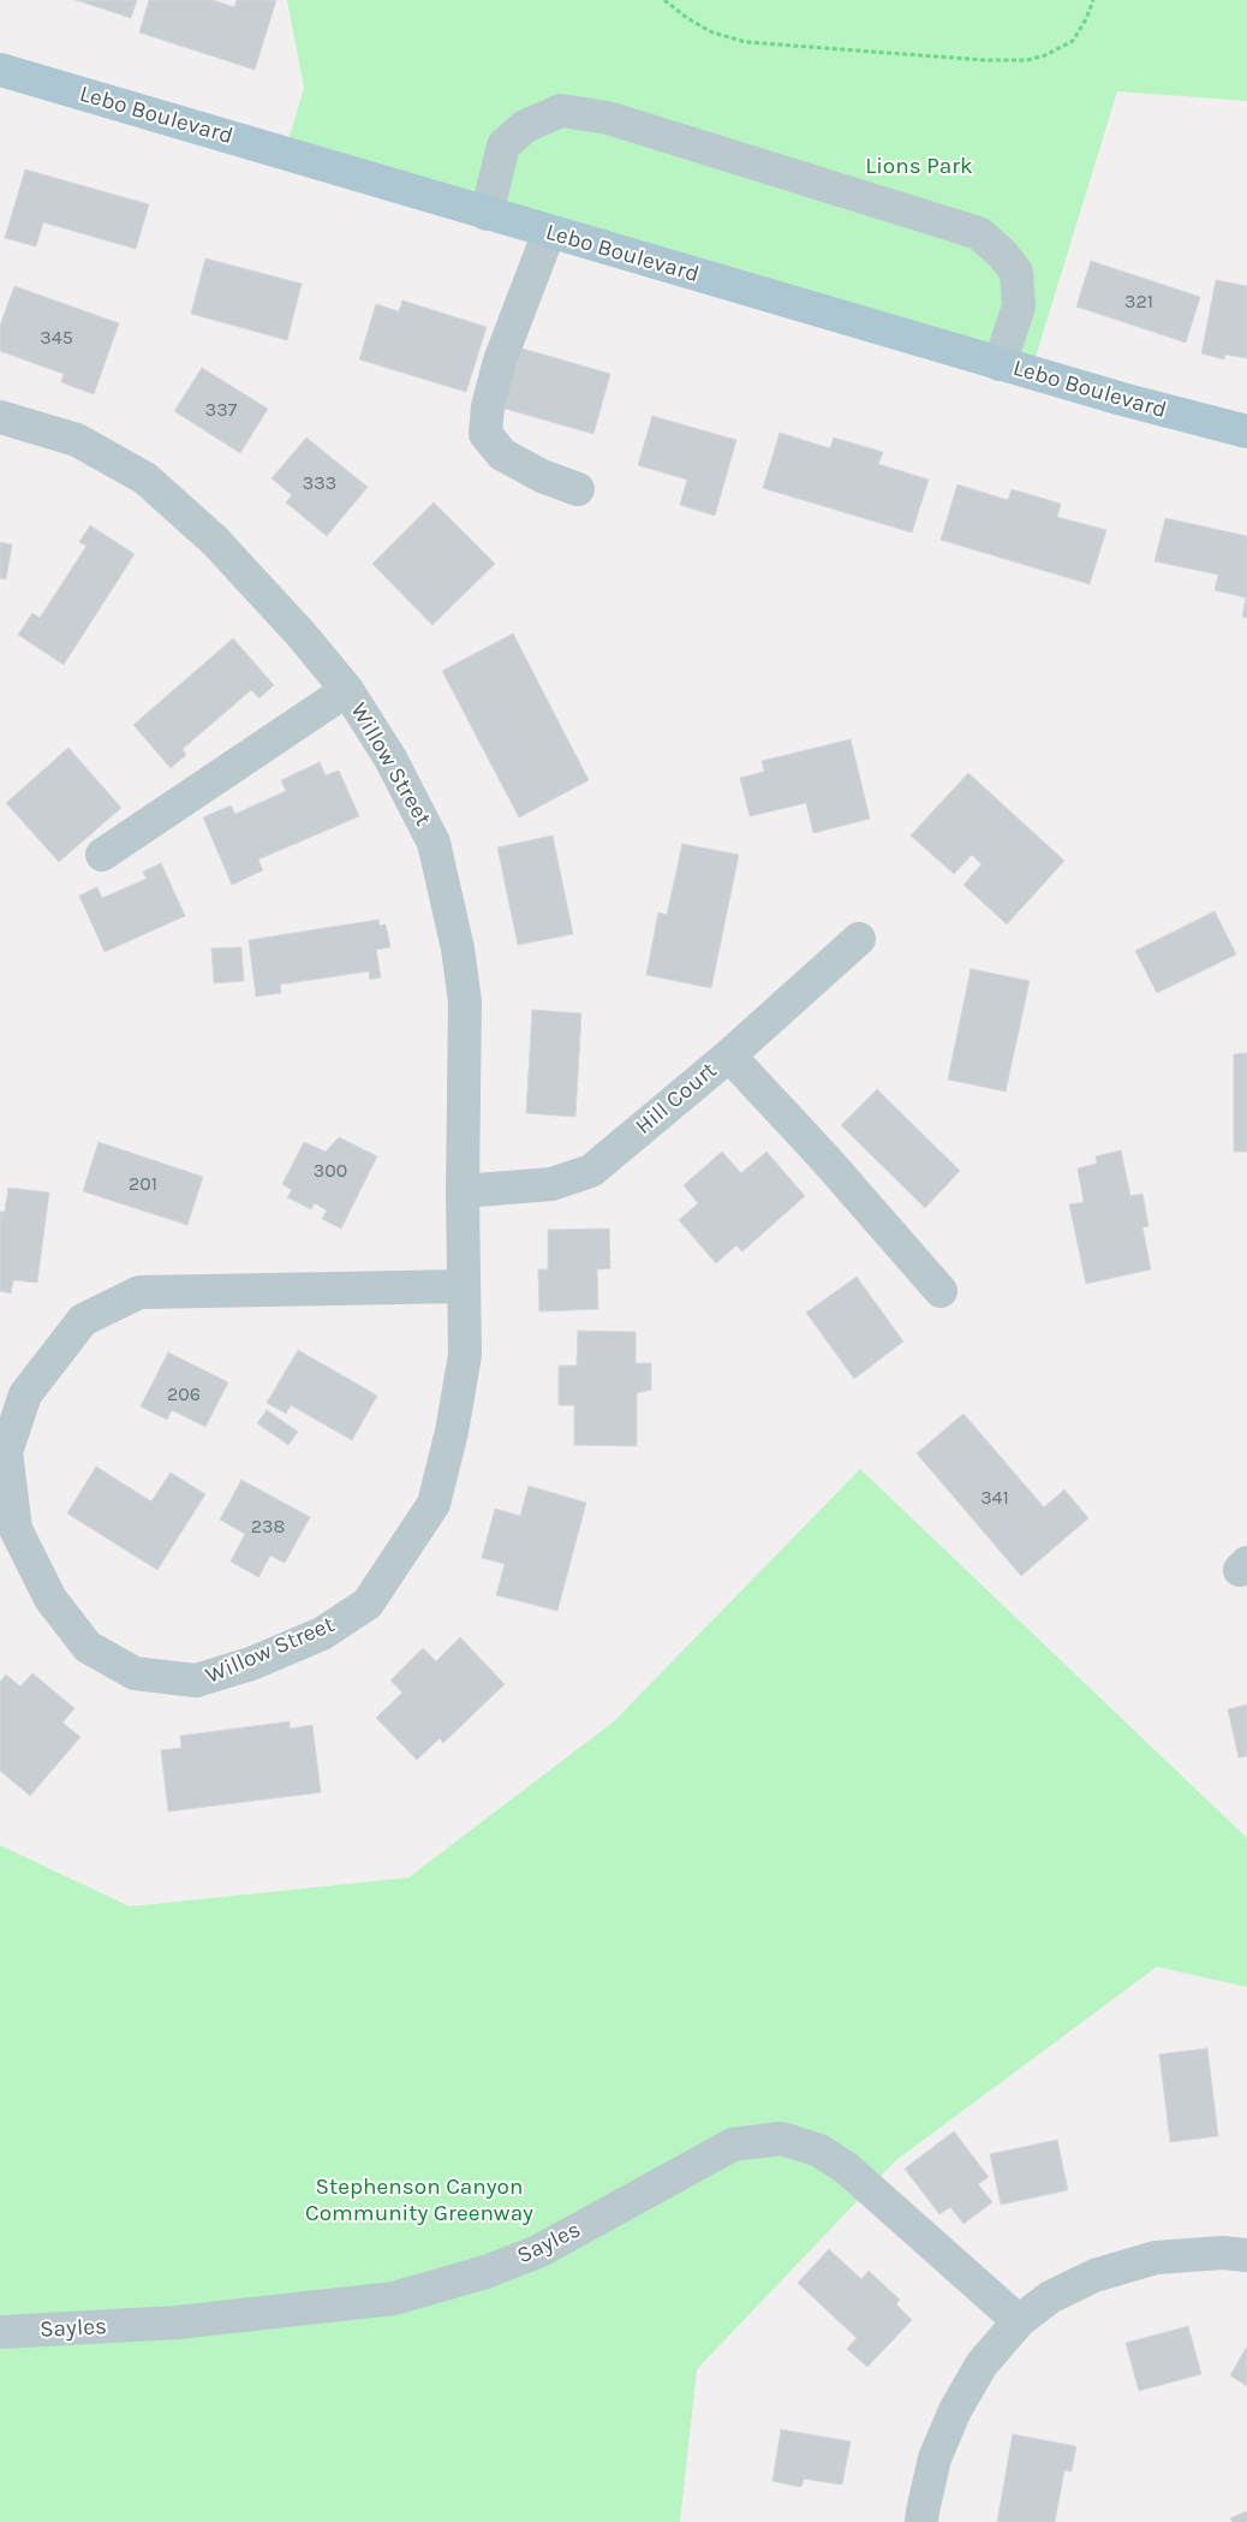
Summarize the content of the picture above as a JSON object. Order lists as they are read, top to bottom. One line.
{"streets":{"main road":["Lebo Boulevard"],"street":["Willow Street","Hill Court","Sayles"]},"crossings":[["Willow Street","Hill Court"]],"parks":["Lions Park","Stephenson Canyon Community Greenway"],"house_numbers":["321","345","337","333","300","201","206","341","238"]}
